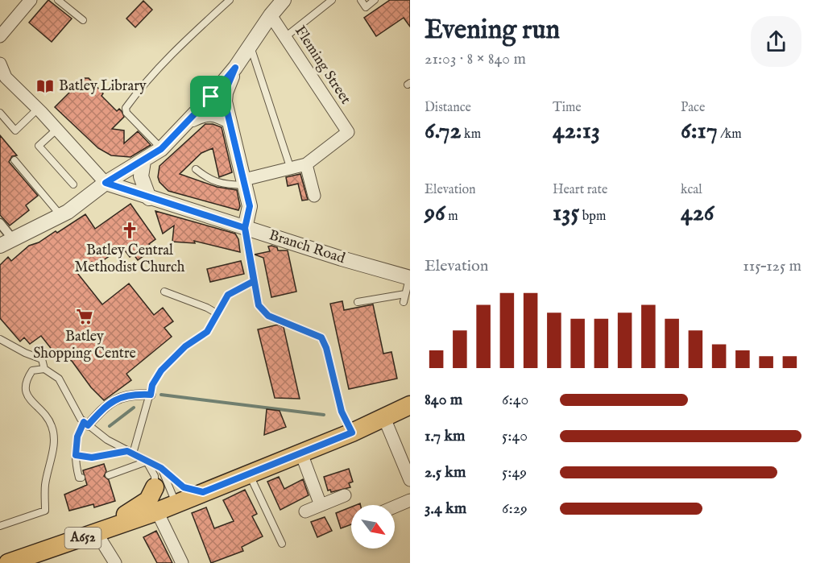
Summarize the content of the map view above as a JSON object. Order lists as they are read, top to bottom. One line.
{"streets":{"main road":["A652"],"street":["Fleming Street","Branch Road"]},"places":{"library":["Batley Library"],"church":["Batley Central Methodist Church"],"supermarket":["Batley Shopping Centre"]},"north":"bottom right","page":{"heading":["Evening run","21:03 · 8 × 840 m"],"stats":[["Distance","6.72 km"],["Time","42:13"],["Pace","6:17 /km"],["Elevation","96 m"],["Heart rate","135 bpm"],["kcal","426"]],"chart":["Elevation","115–125 m"],"list":[{"name":"840 m","note":"6:40"},{"name":"1.7 km","note":"5:40"},{"name":"2.5 km","note":"5:49"},{"name":"3.4 km","note":"6:29"}]}}
